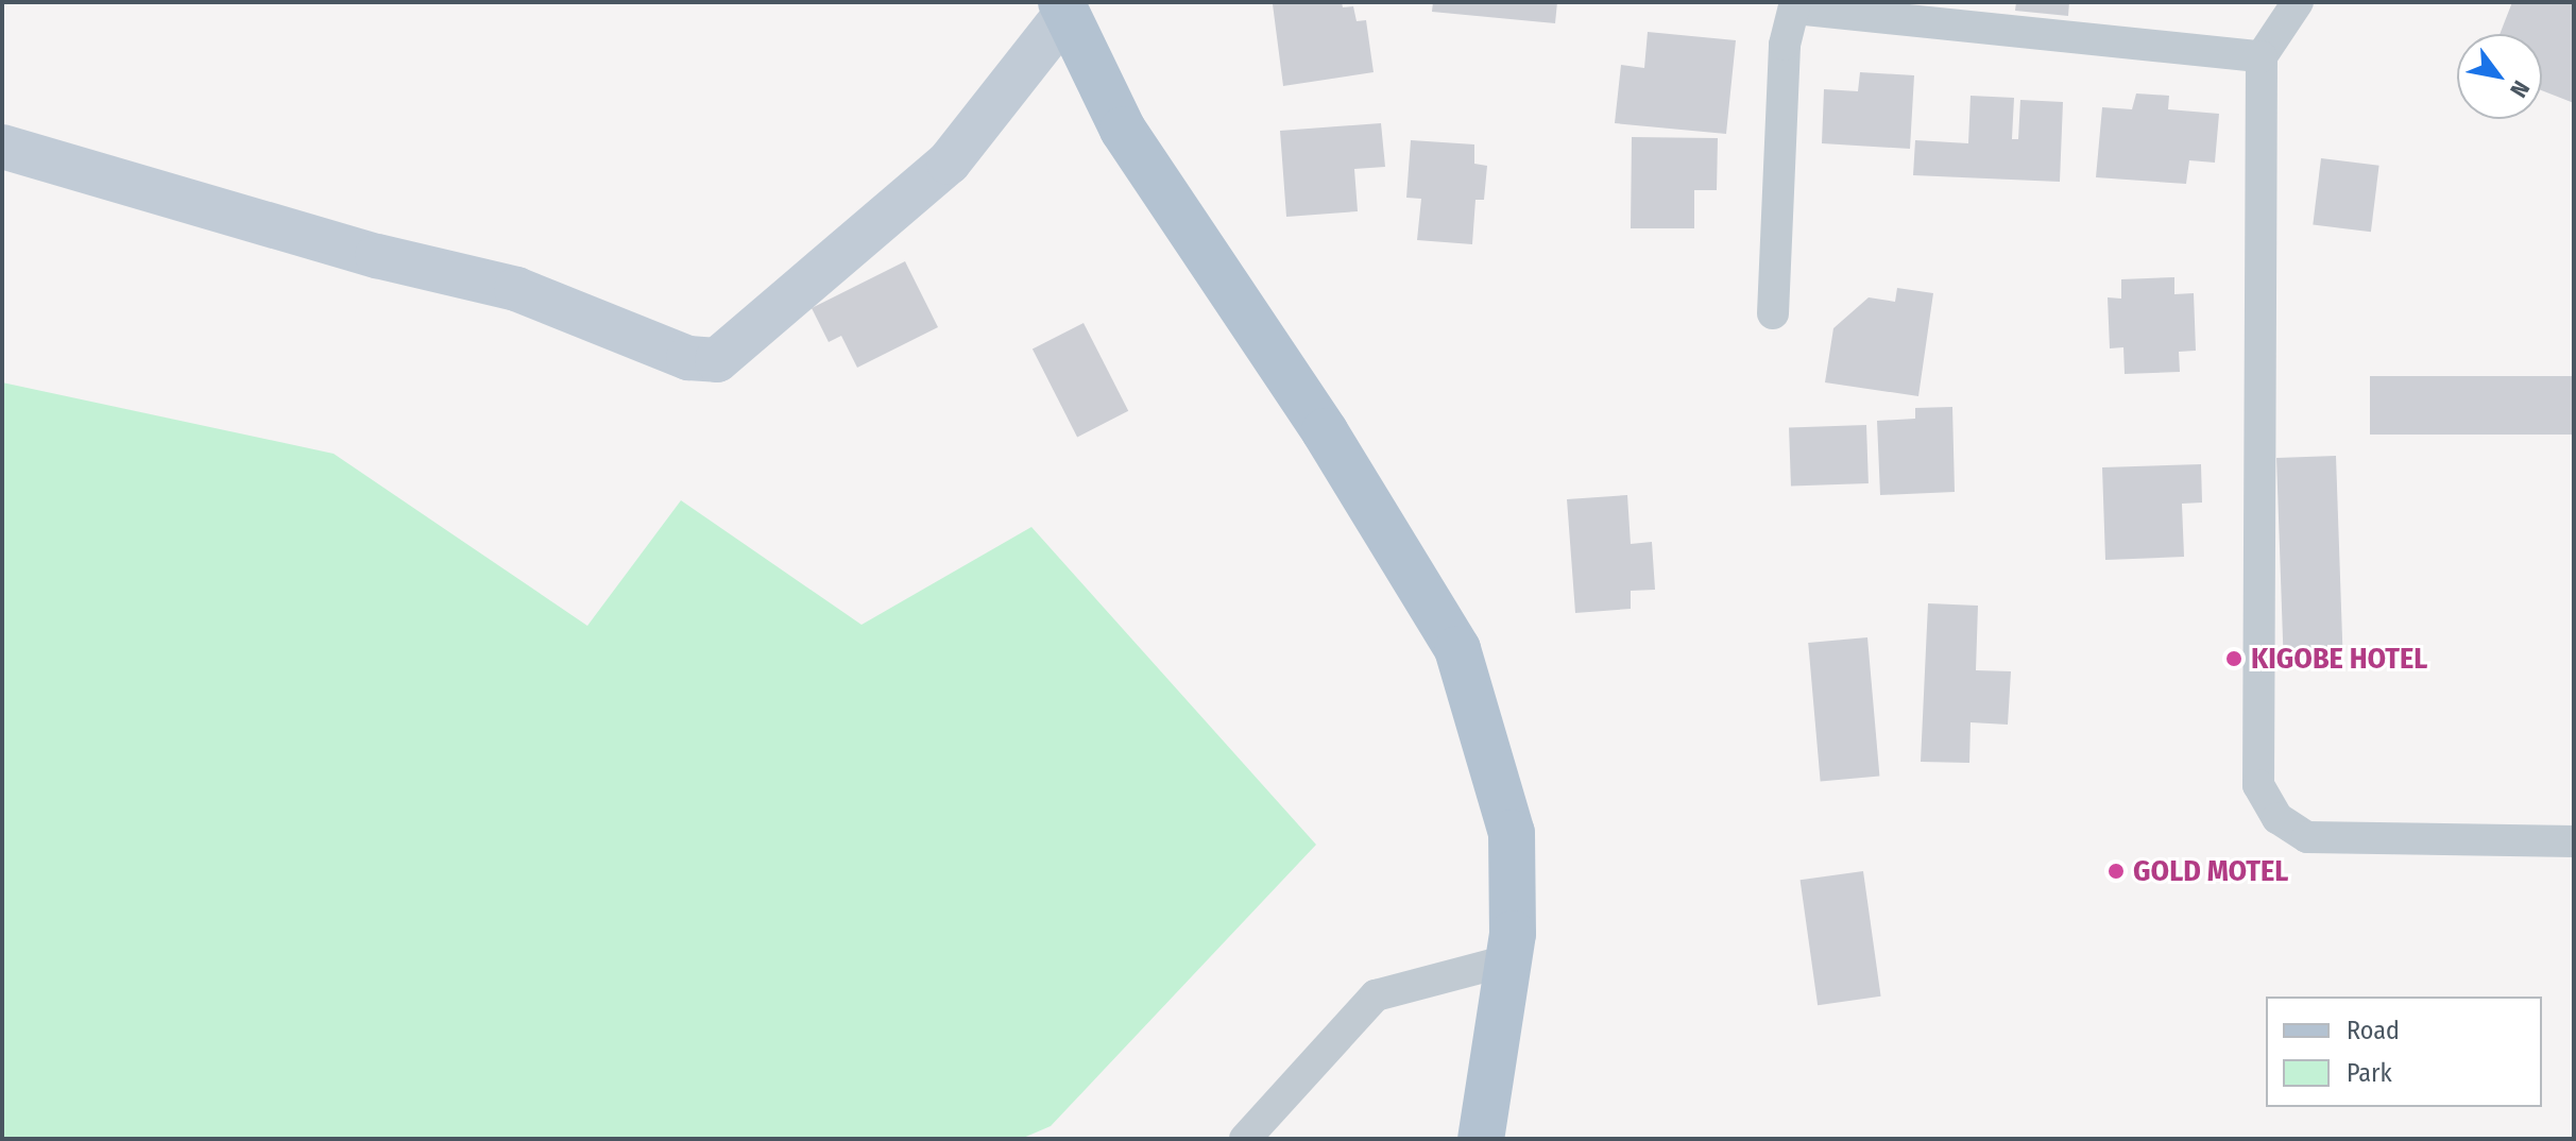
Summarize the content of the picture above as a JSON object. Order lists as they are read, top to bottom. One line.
{"places":["KIGOBE HOTEL","GOLD MOTEL"],"legend":["Road","Park"],"north":"bottom right"}
